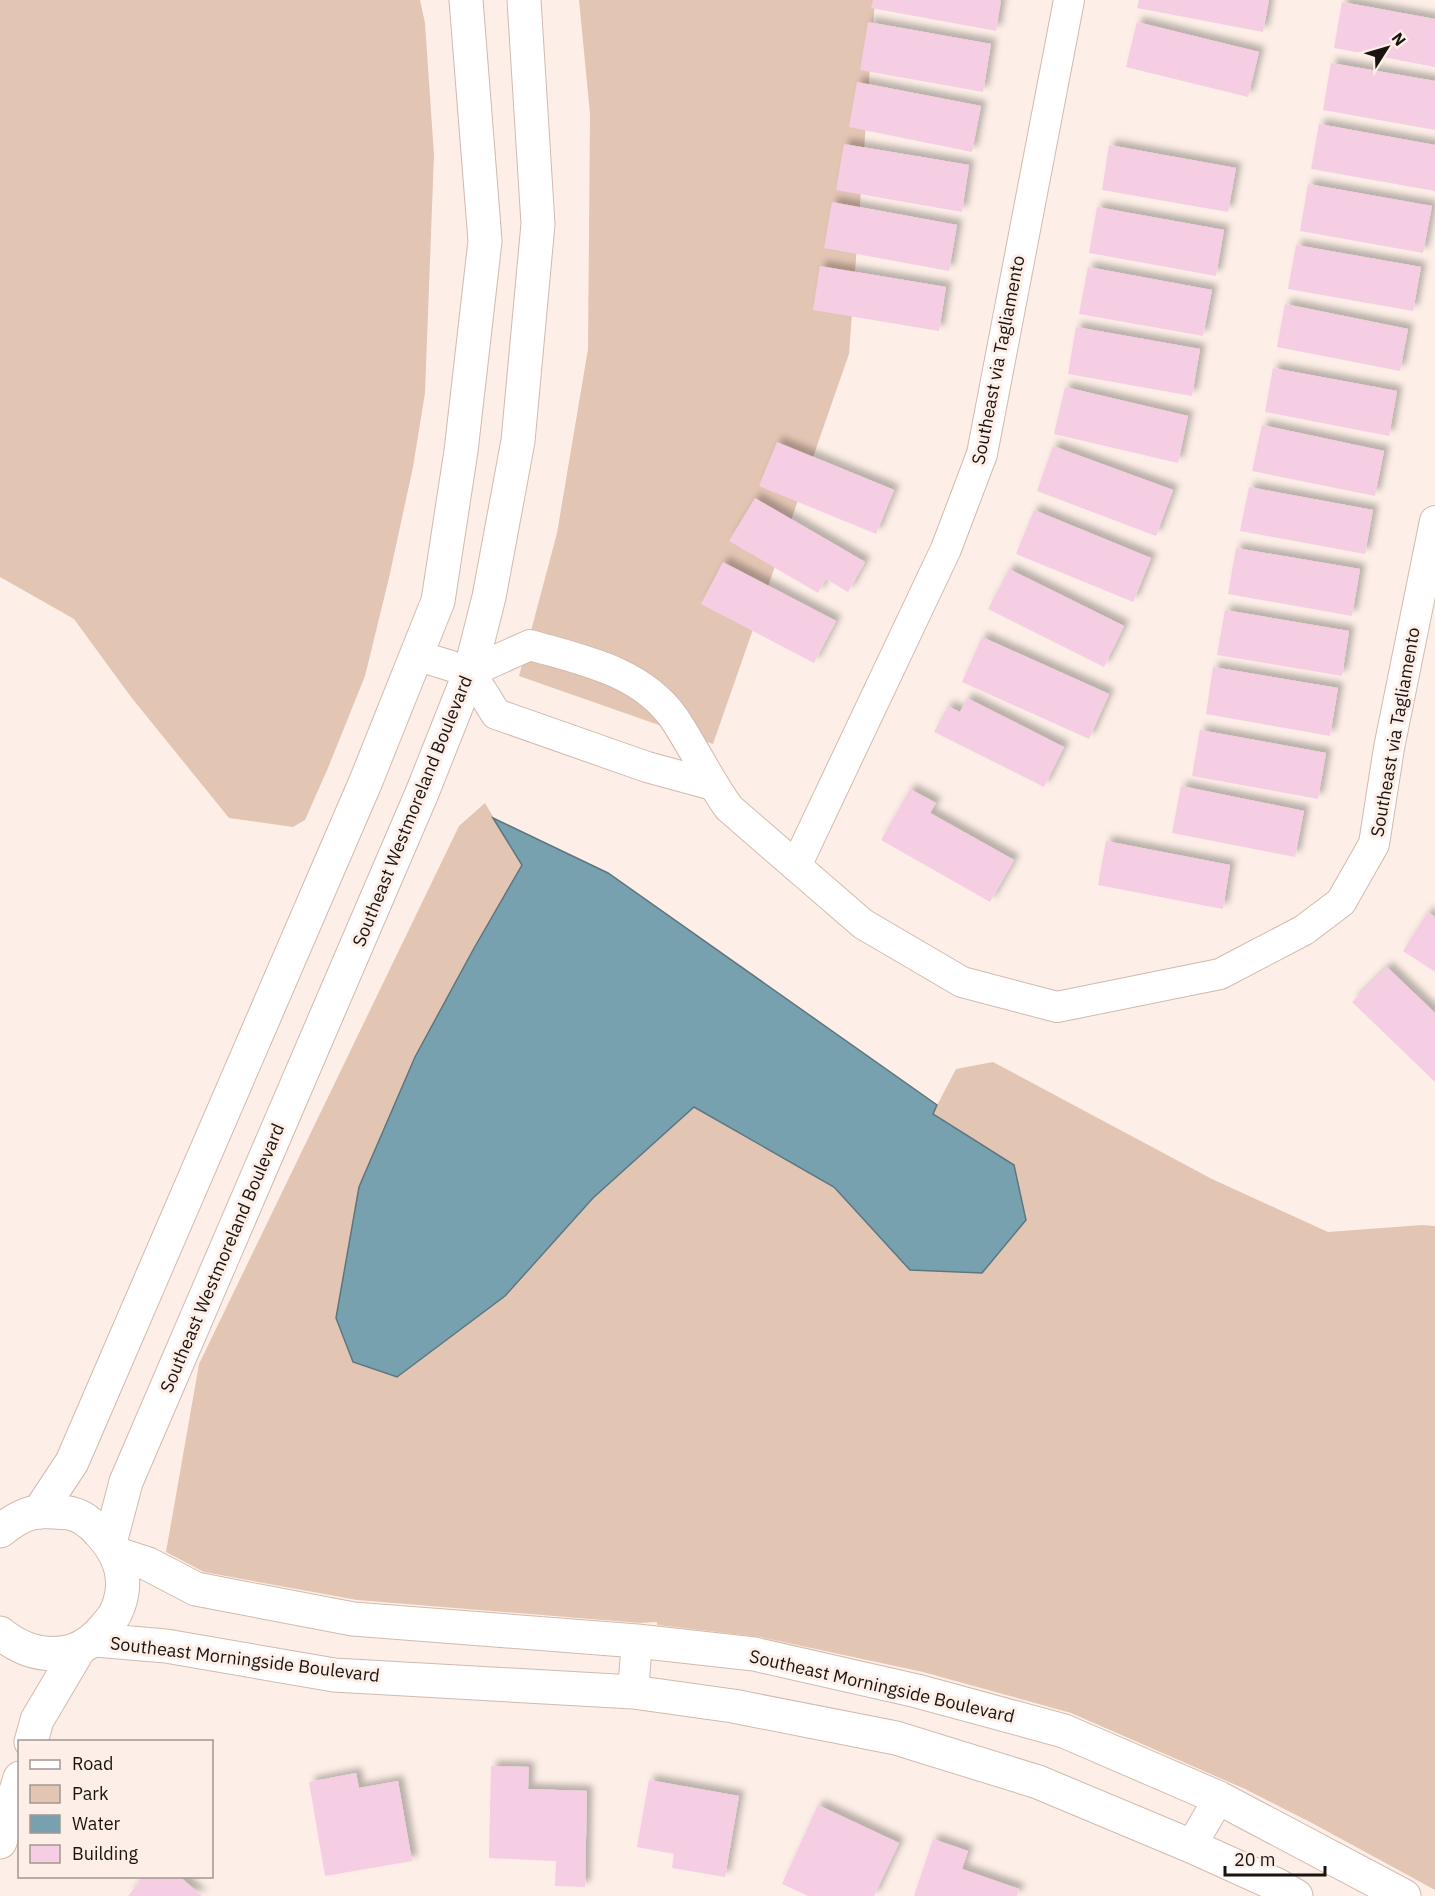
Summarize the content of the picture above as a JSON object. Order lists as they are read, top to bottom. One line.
{"streets":{"street":["Southeast via Tagliamento","Southeast Westmoreland Boulevard","Southeast Morningside Boulevard"]},"crossings":[["Southeast via Tagliamento","Southeast Westmoreland Boulevard"],["Southeast Westmoreland Boulevard","Southeast Morningside Boulevard"]],"legend":["Road","Park","Water","Building"],"scale_bar":"20 m","north":"top right"}
